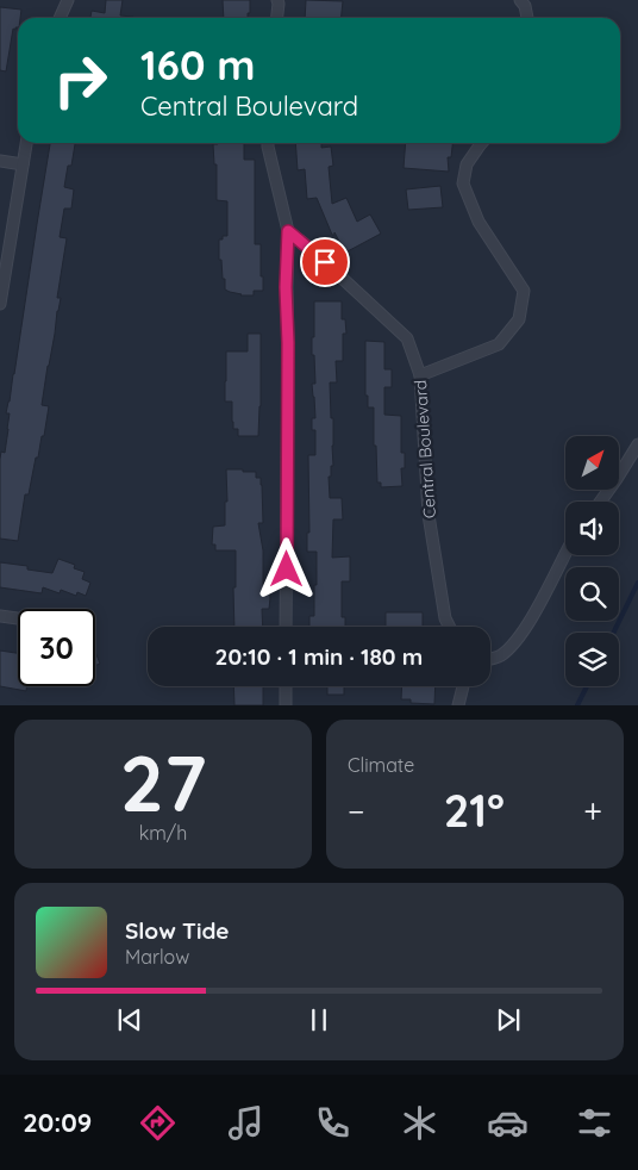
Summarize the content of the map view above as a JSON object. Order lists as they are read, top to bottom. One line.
{"streets":{"street":["Central Boulevard"]},"north":"top right","page":{"turn":["160 m","Central Boulevard"],"limit":"30","trip":"20:10 · 1 min · 180 m","tile":[["27","km/h"],"Climate"],"heat":["−","21°","+"],"song":["Slow Tide","Marlow"],"tabs":"20:09"}}
